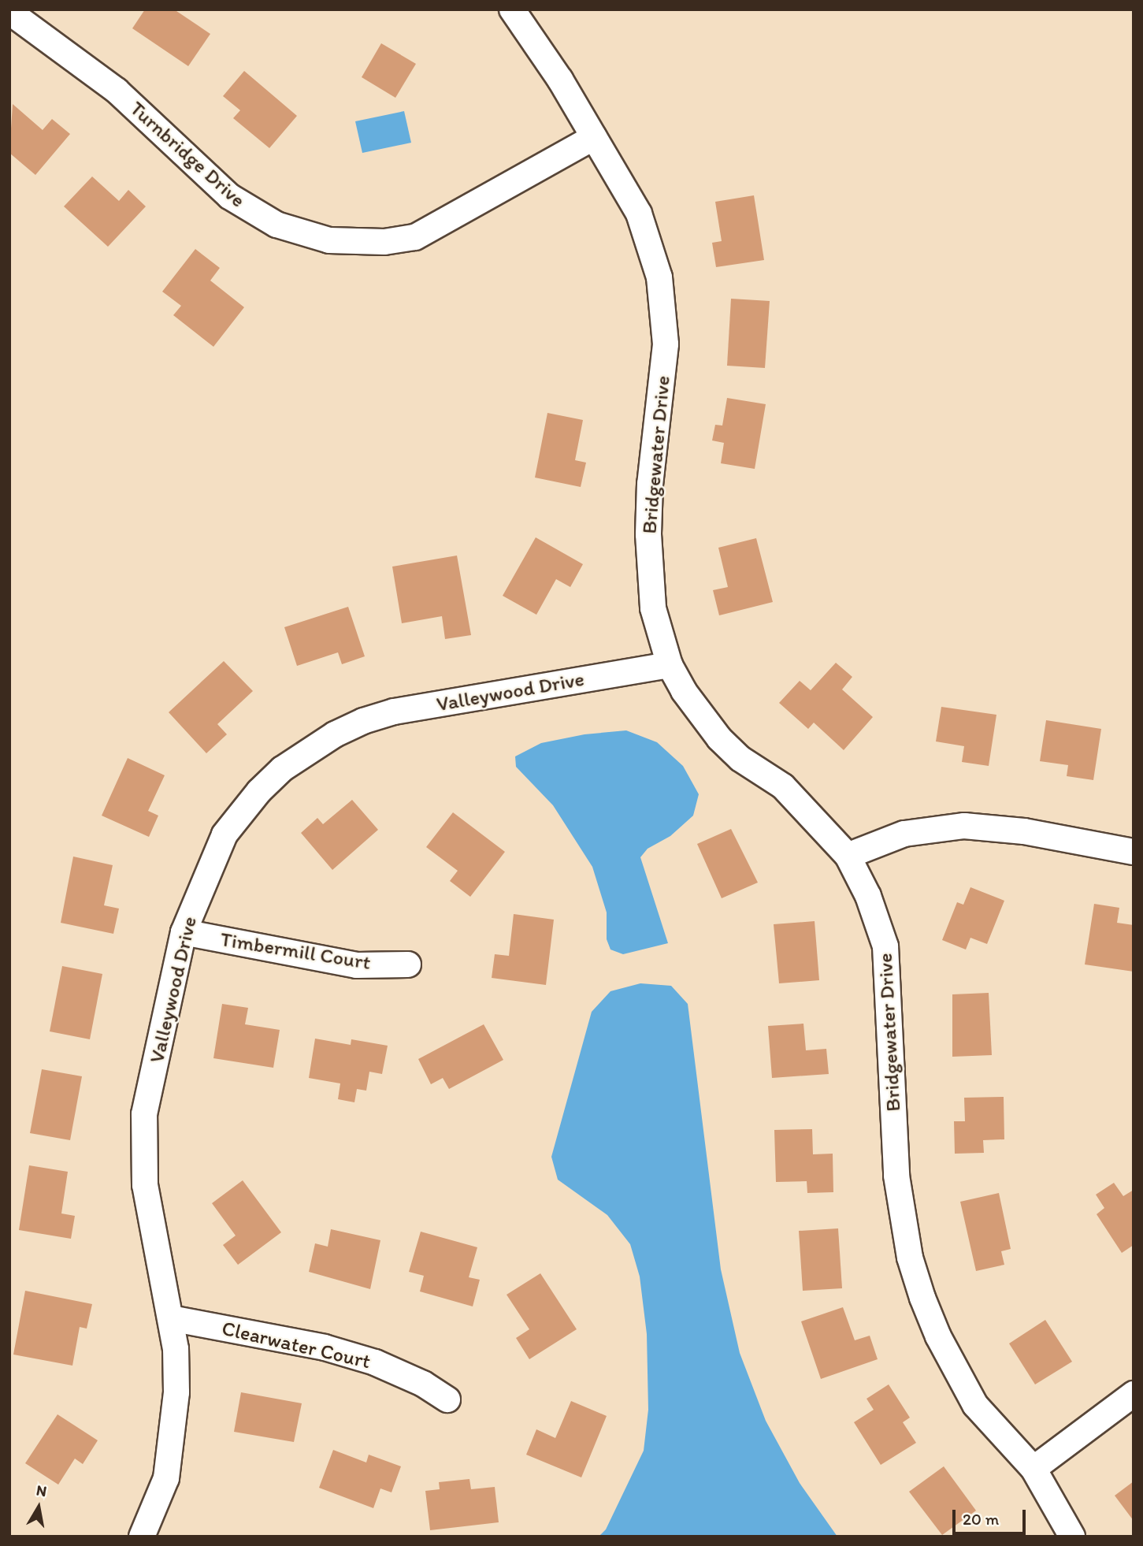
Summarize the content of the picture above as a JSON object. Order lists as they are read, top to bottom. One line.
{"streets":{"street":["Turnbridge Drive","Bridgewater Drive","Valleywood Drive","Timbermill Court","Clearwater Court"]},"crossings":[["Turnbridge Drive","Bridgewater Drive"],["Bridgewater Drive","Valleywood Drive"],["Valleywood Drive","Timbermill Court"],["Valleywood Drive","Clearwater Court"]],"scale_bar":"20 m","north":"top"}
